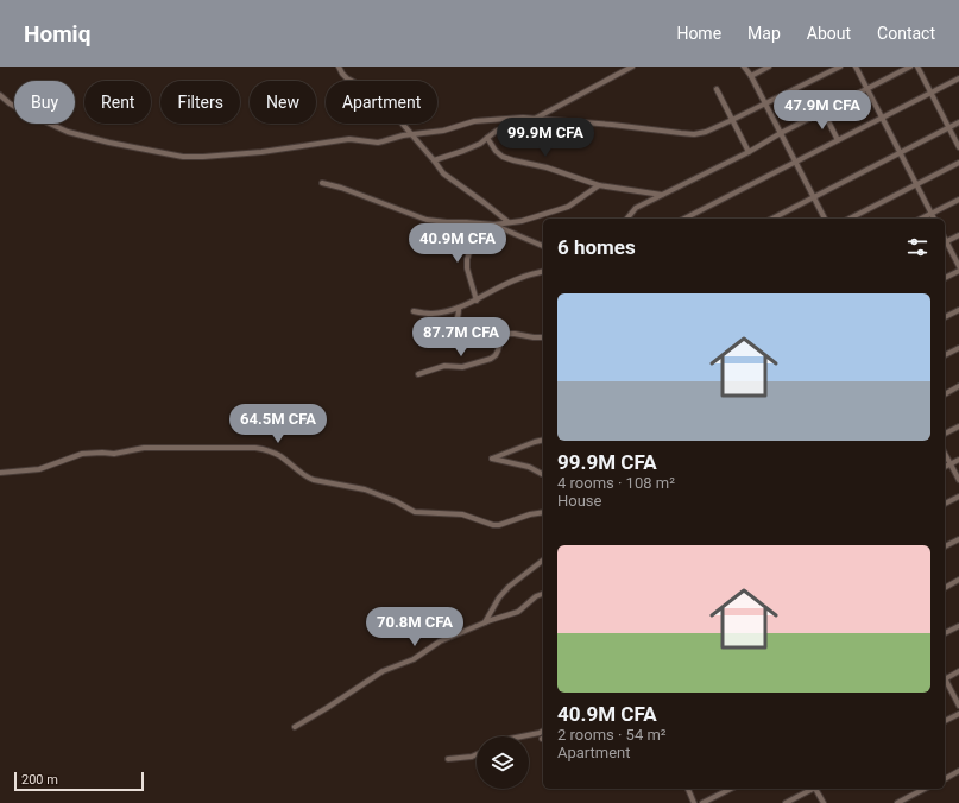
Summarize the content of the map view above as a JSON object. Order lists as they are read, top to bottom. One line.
{"scale_bar":"200 m","page":{"header":"Homiq","nav":["Home","Map","About","Contact"],"chip":["Buy","Rent","Filters","New","Apartment"],"price":["47.9M CFA","99.9M CFA","40.9M CFA","87.7M CFA","64.5M CFA","70.8M CFA"],"heading":"6 homes","list":[{"name":"99.9M CFA","note":"4 rooms · 108 m² · House"},{"name":"40.9M CFA","note":"2 rooms · 54 m² · Apartment"}],"scale":"200 m"}}
